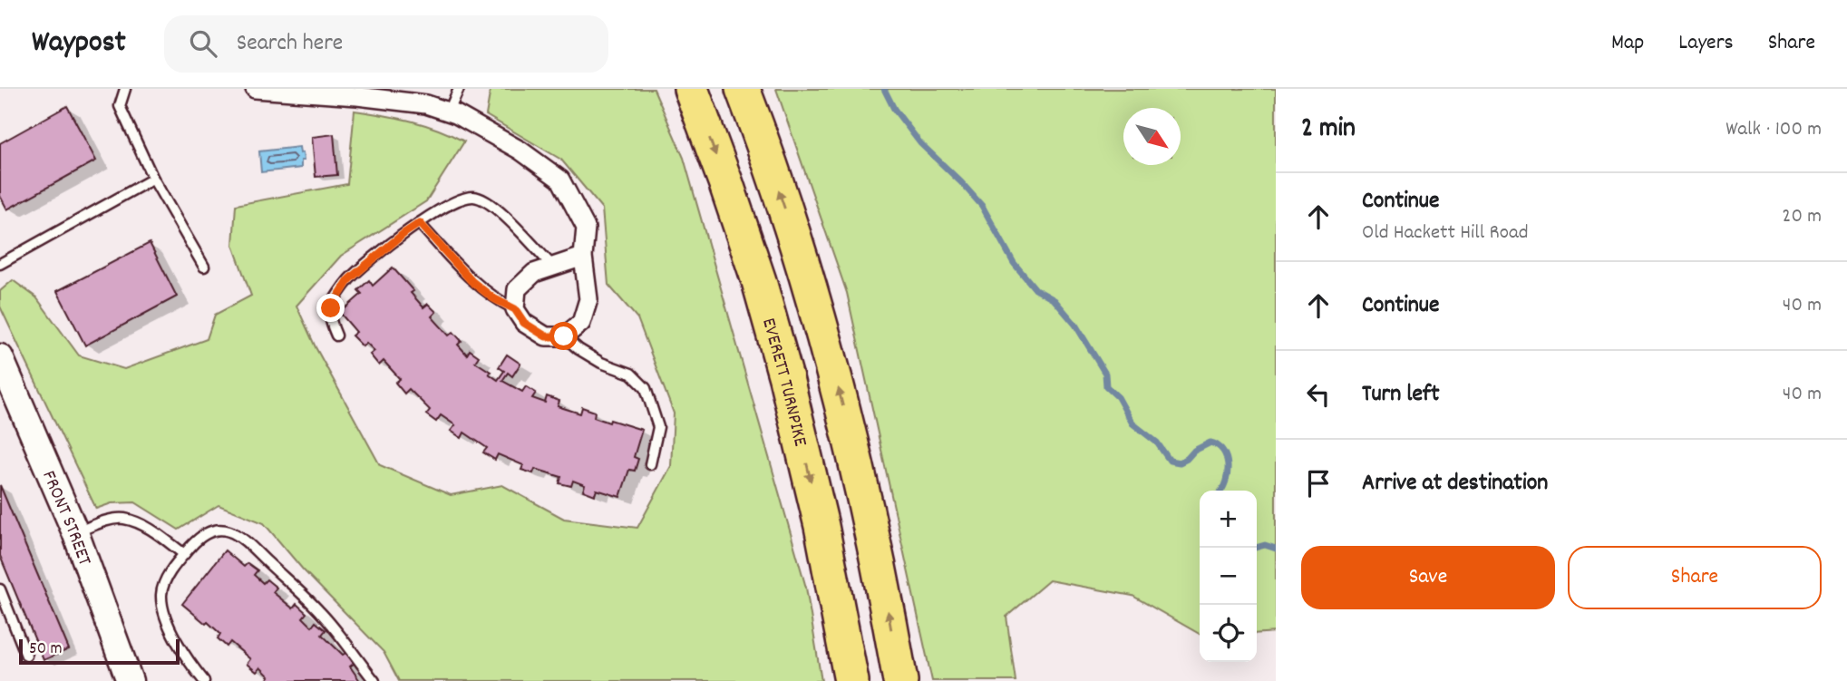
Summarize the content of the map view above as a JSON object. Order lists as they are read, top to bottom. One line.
{"streets":{"highway":["EVERETT TURNPIKE"],"main road":["FRONT STREET"]},"scale_bar":"50 m","north":"bottom right","page":{"header":"Waypost","search":"Search here","nav":["Map","Layers","Share"],"heading":["2 min","Walk · 100 m"],"list":[["Continue","Old Hackett Hill Road","20 m"],["Continue","40 m"],["Turn left","40 m"],"Arrive at destination"],"map_buttons":["+","−"],"buttons":["Save","Share"],"scale":"50 m"}}
